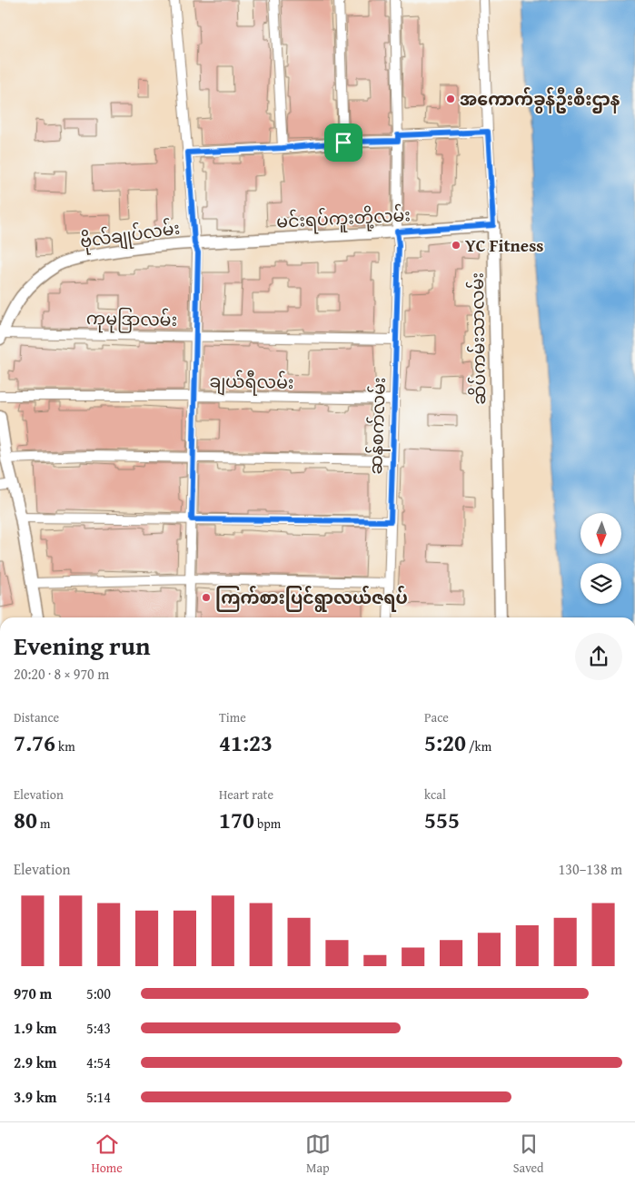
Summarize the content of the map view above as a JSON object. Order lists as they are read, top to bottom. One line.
{"streets":{"street":["မင်းရပ်ကူးတို့လမ်း","ဗိုလ်ချုပ်လမ်း","ကုမုဒြာလမ်း","ဆိပ်ကမ်းသာလမ်း","ချယ်ရီလမ်း","ဆန်စက်လမ်း"]},"crossings":[["မင်းရပ်ကူးတို့လမ်း","ဗိုလ်ချုပ်လမ်း"],["မင်းရပ်ကူးတို့လမ်း","ဆိပ်ကမ်းသာလမ်း"],["မင်းရပ်ကူးတို့လမ်း","ဆန်စက်လမ်း"],["ဗိုလ်ချုပ်လမ်း","ကုမုဒြာလမ်း"],["ကုမုဒြာလမ်း","ဆန်စက်လမ်း"],["ချယ်ရီလမ်း","ဆန်စက်လမ်း"]],"places":["အကောက်ခွန်ဦးစီးဌာန","YC Fitness","ကြက်စားပြင်ရွာလယ်ဇရပ်"],"north":"bottom","page":{"heading":["Evening run","20:20 · 8 × 970 m"],"stats":[["Distance","7.76 km"],["Time","41:23"],["Pace","5:20 /km"],["Elevation","80 m"],["Heart rate","170 bpm"],["kcal","555"]],"chart":["Elevation","130–138 m"],"list":[{"name":"970 m","note":"5:00"},{"name":"1.9 km","note":"5:43"},{"name":"2.9 km","note":"4:54"},{"name":"3.9 km","note":"5:14"}],"tabs":["Home","Map","Saved"]}}
